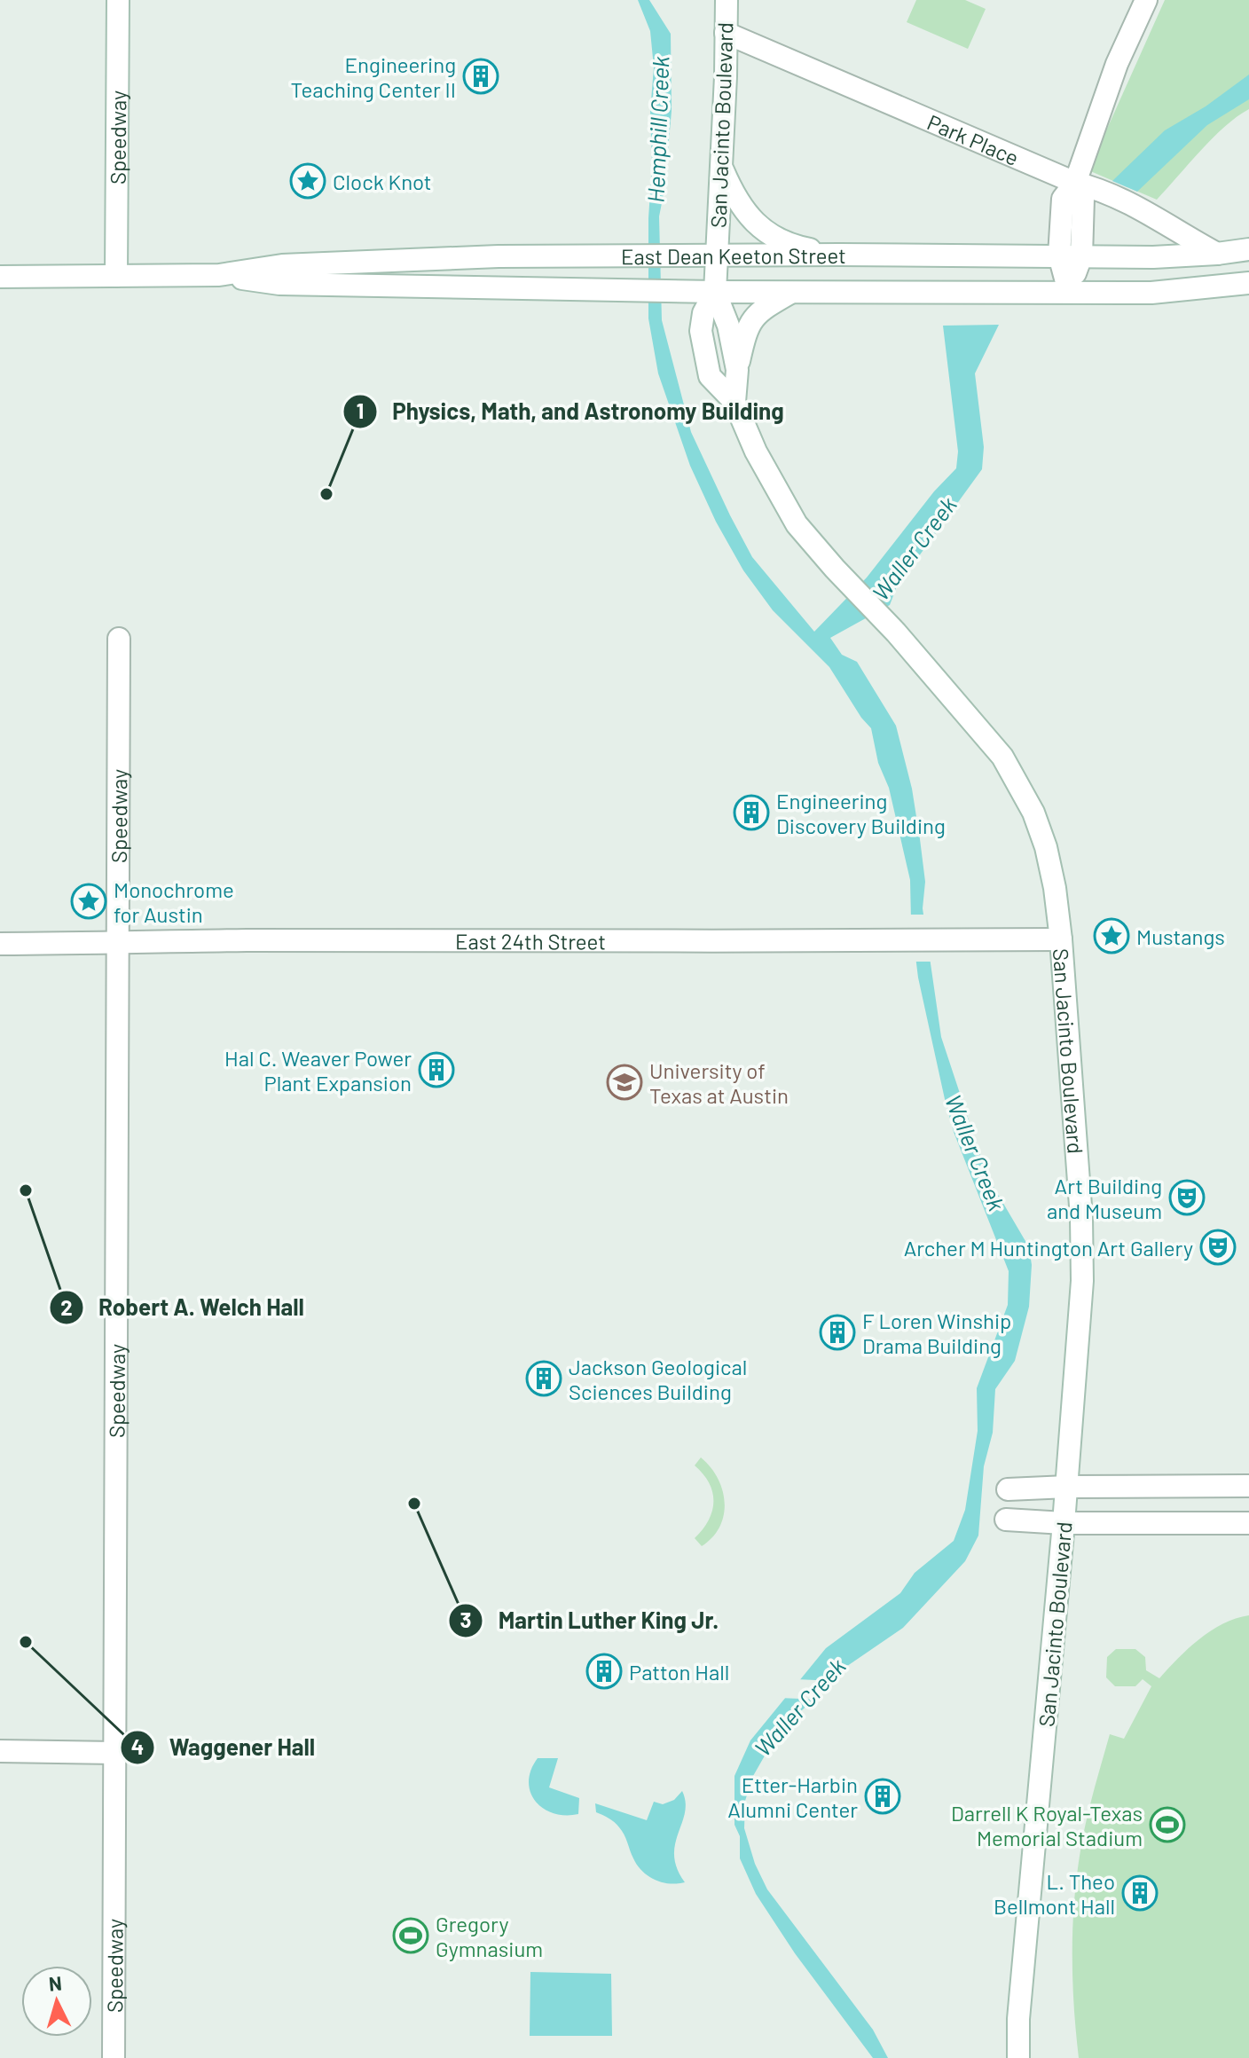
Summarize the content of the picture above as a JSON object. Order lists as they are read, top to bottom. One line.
{"streets":{"street":["San Jacinto Boulevard","Speedway","Park Place","East Dean Keeton Street","East 24th Street"]},"crossings":[["San Jacinto Boulevard","Park Place"],["San Jacinto Boulevard","East Dean Keeton Street"],["San Jacinto Boulevard","East 24th Street"],["Speedway","East Dean Keeton Street"],["Speedway","East 24th Street"],["Park Place","East Dean Keeton Street"]],"water":["Hemphill Creek","Waller Creek"],"places":{"building":["Engineering Teaching Center II","Engineering Discovery Building","Hal C. Weaver Power Plant Expansion","F Loren Winship Drama Building","Jackson Geological Sciences Building","Patton Hall","Etter-Harbin Alumni Center","L. Theo Bellmont Hall"],"place":["Clock Knot","Monochrome for Austin","Mustangs"],"other":["Physics, Math, and Astronomy Building","Robert A. Welch Hall","Martin Luther King Jr.","Waggener Hall"],"school or university":["University of Texas at Austin"],"theatre":["Art Building and Museum","Archer M Huntington Art Gallery"],"sports":["Darrell K Royal-Texas Memorial Stadium","Gregory Gymnasium"]},"north":"top"}
